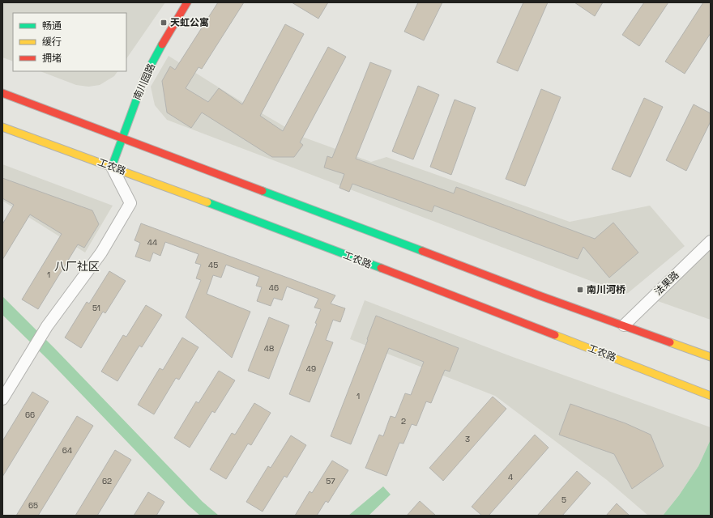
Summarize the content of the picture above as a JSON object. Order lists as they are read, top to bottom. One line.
{"streets":{"main road":["南川园路","工农路"],"street":["法果路"]},"crossings":[["南川园路","工农路"]],"districts":["八厂社区"],"places":{"transit":["天虹公寓","南川河桥"]},"house_numbers":["44","45","1","46","51","48","49","1","66","2","3","64","4","62","57","5","65"],"legend":["畅通","缓行","拥堵"]}
